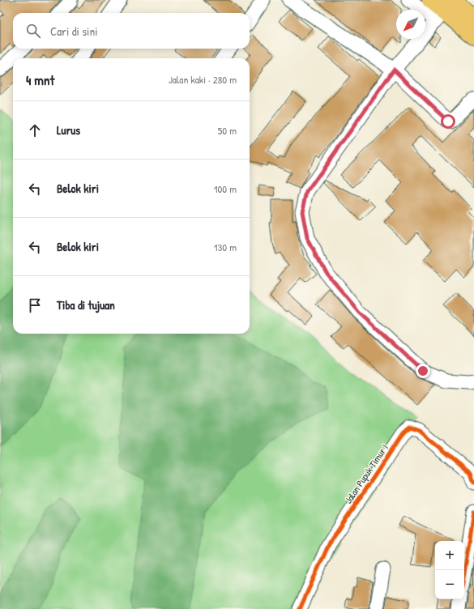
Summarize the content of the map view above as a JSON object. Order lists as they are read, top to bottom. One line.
{"streets":{"street":["Jalan Pupuk Timur I"]},"north":"bottom left","page":{"search":"Cari di sini","heading":["4 mnt","Jalan kaki · 280 m"],"list":[["Lurus","50 m"],["Belok kiri","100 m"],["Belok kiri","130 m"],"Tiba di tujuan"],"map_buttons":["+","−"]}}
